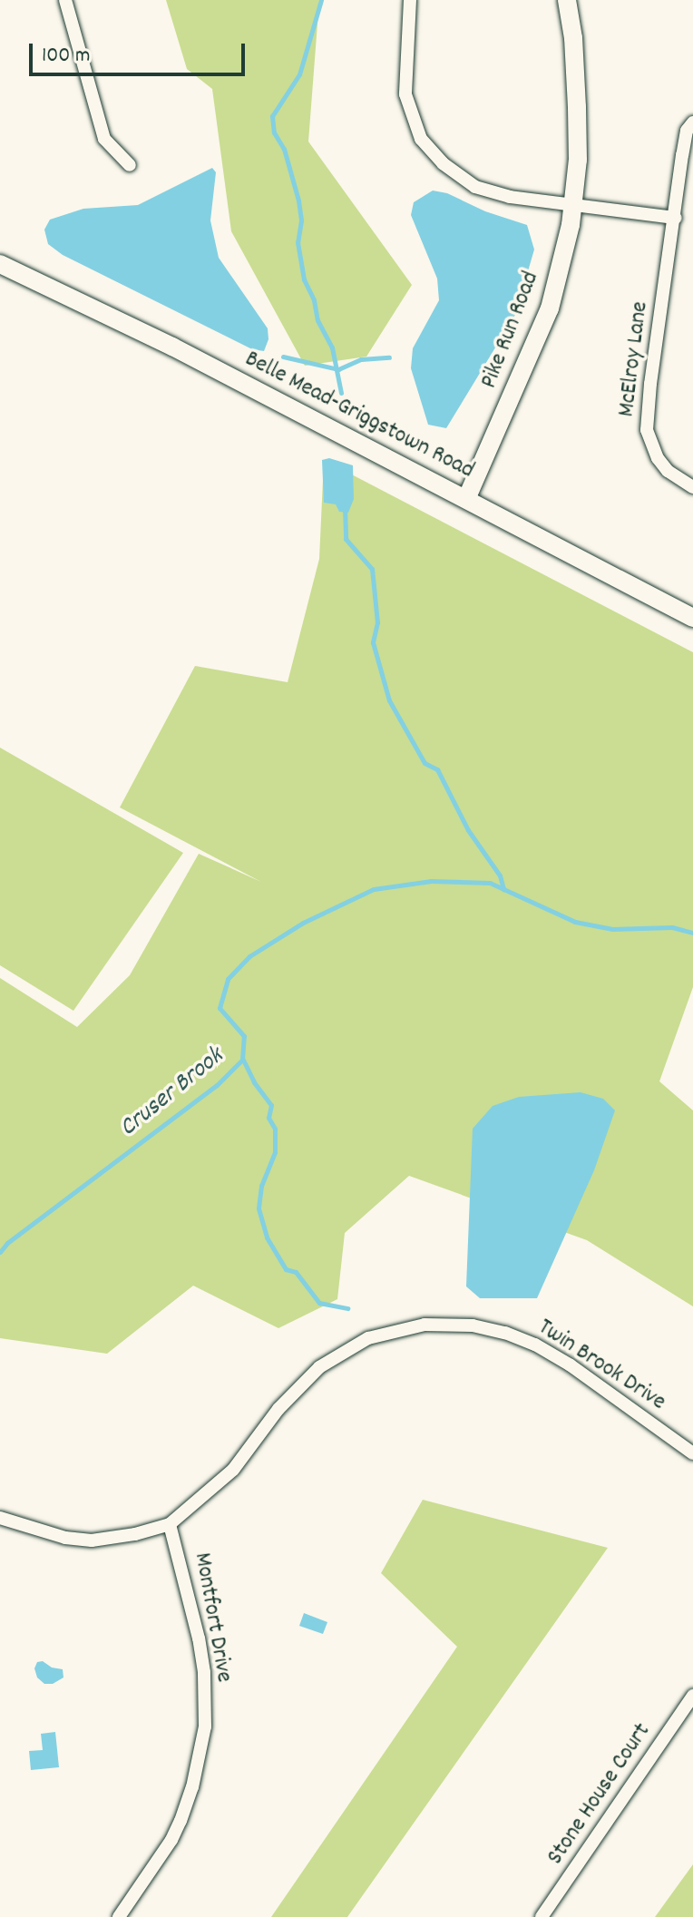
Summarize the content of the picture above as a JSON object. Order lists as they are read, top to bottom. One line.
{"streets":{"street":["Pike Run Road","McElroy Lane","Belle Mead-Griggstown Road","Twin Brook Drive","Montfort Drive","Stone House Court"]},"crossings":[["Pike Run Road","Belle Mead-Griggstown Road"],["Twin Brook Drive","Montfort Drive"]],"water":["Cruser Brook"],"scale_bar":"100 m"}
